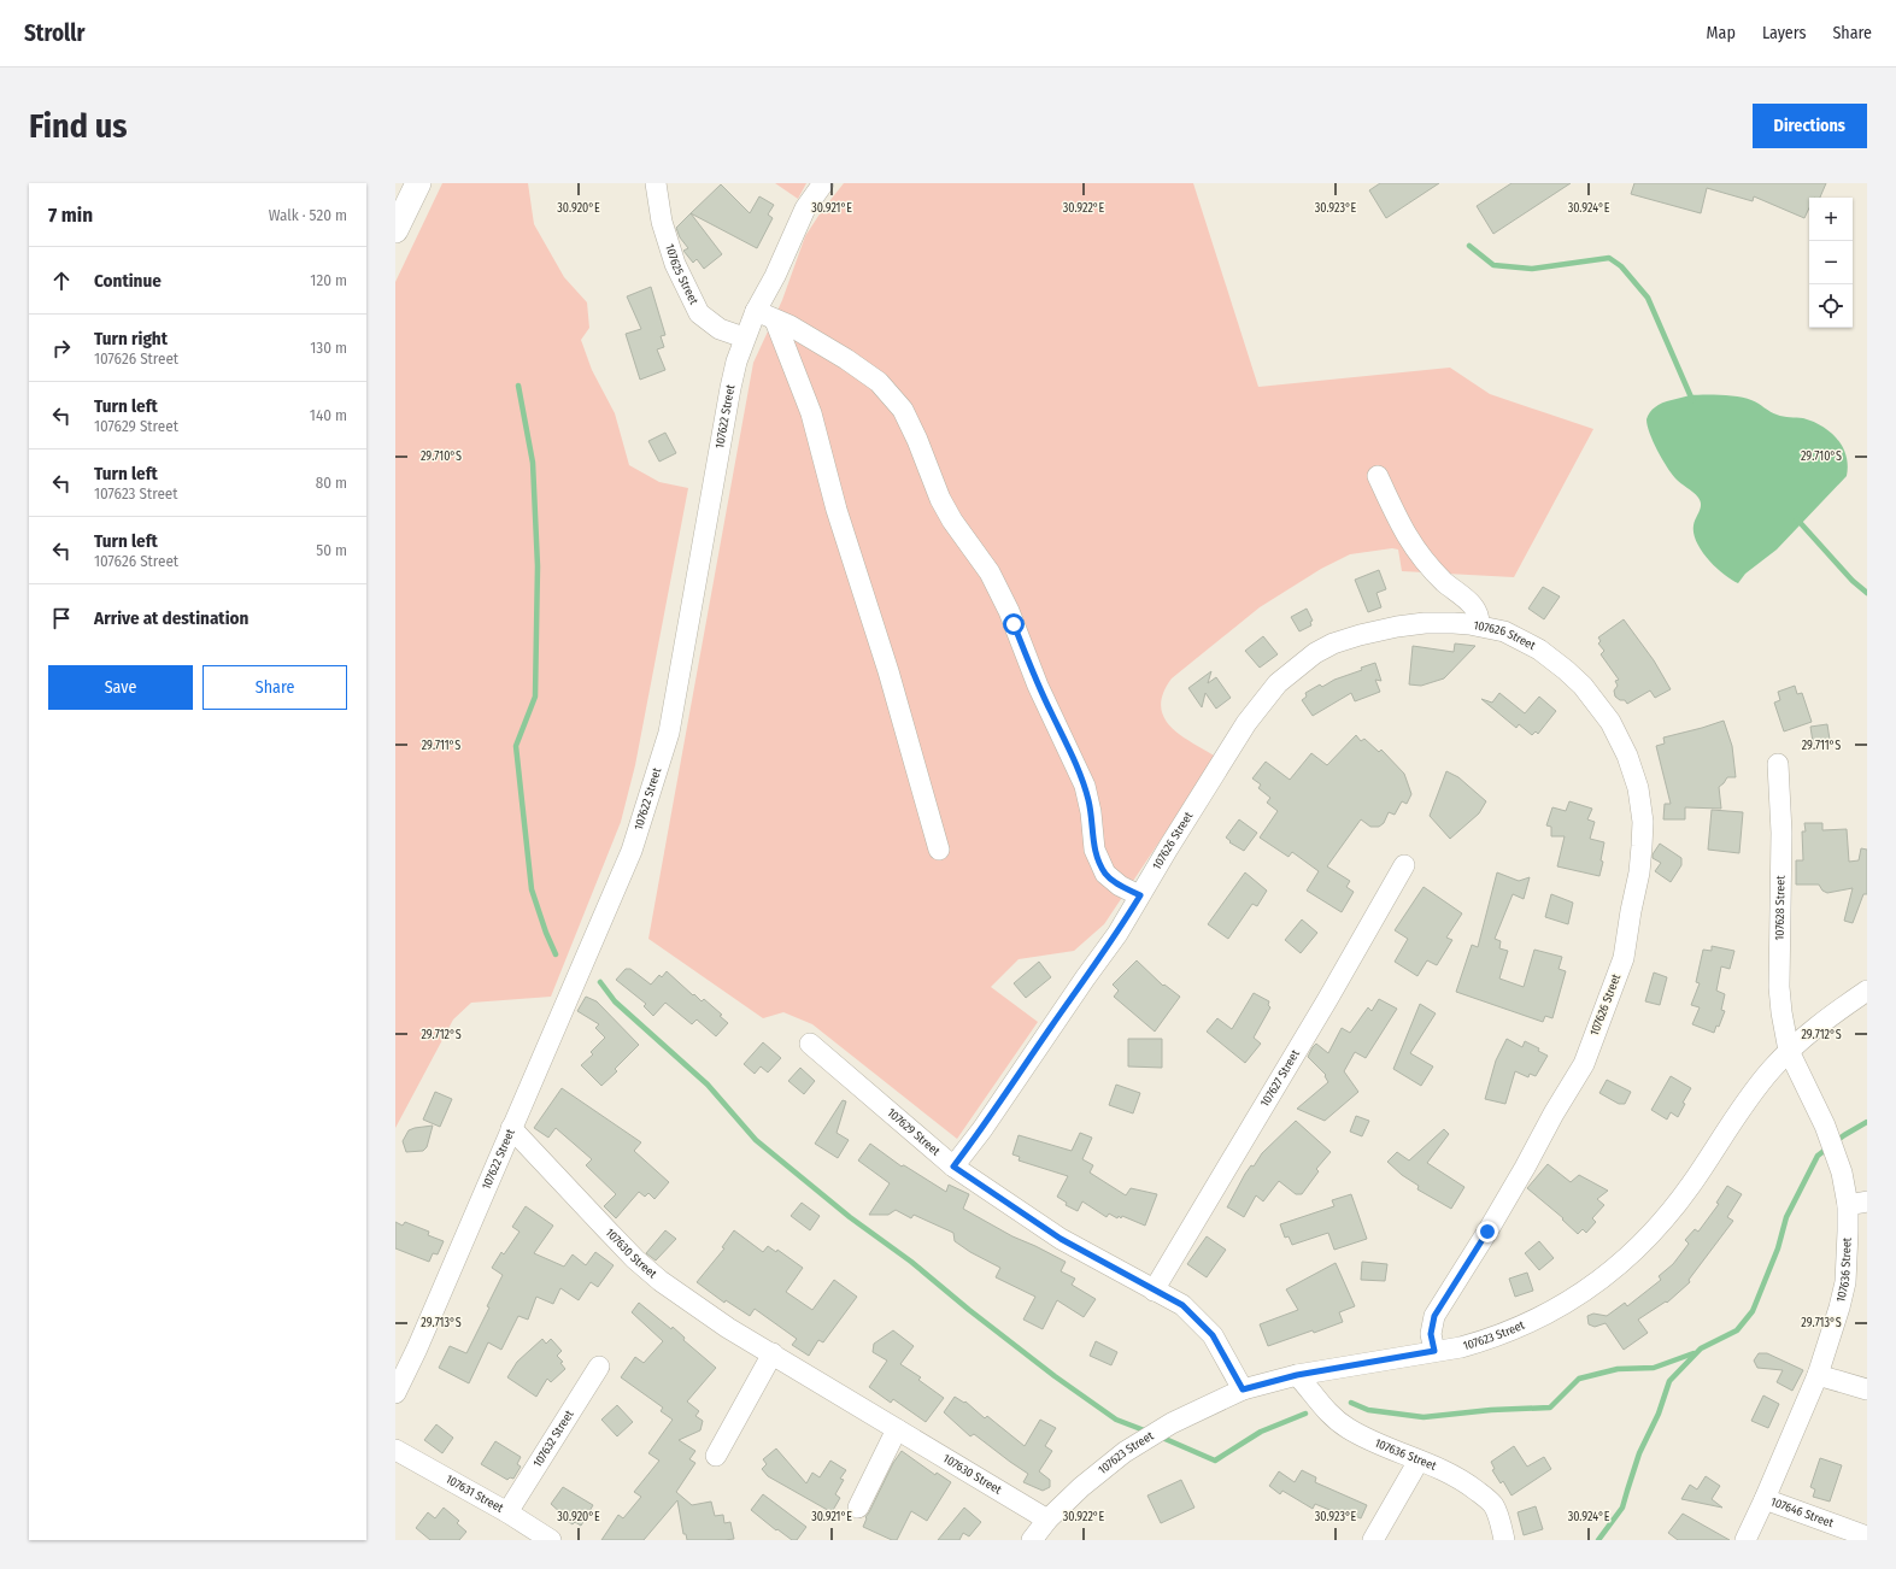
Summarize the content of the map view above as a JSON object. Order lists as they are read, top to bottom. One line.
{"streets":{"street":["107625 Street","107622 Street","107626 Street","107628 Street","107627 Street","107629 Street","107630 Street","107636 Street","107623 Street","107632 Street","107631 Street","107646 Street"]},"crossings":[["107625 Street","107622 Street"],["107622 Street","107630 Street"],["107626 Street","107629 Street"],["107626 Street","107623 Street"],["107628 Street","107636 Street"],["107628 Street","107623 Street"],["107627 Street","107629 Street"],["107629 Street","107623 Street"],["107630 Street","107623 Street"],["107636 Street","107623 Street"],["107636 Street","107646 Street"],["107632 Street","107631 Street"]],"page":{"header":"Strollr","nav":["Map","Layers","Share"],"buttons":["Directions",["Save","Share"]],"title":"Find us","heading":["7 min","Walk · 520 m"],"map_buttons":["+","−"],"list":[["Continue","120 m"],["Turn right","107626 Street","130 m"],["Turn left","107629 Street","140 m"],["Turn left","107623 Street","80 m"],["Turn left","107626 Street","50 m"],"Arrive at destination"]},"coordinates":["30.920°E","30.921°E","30.922°E","30.923°E","30.924°E","29.710°S","29.711°S","29.712°S","29.713°S"]}
